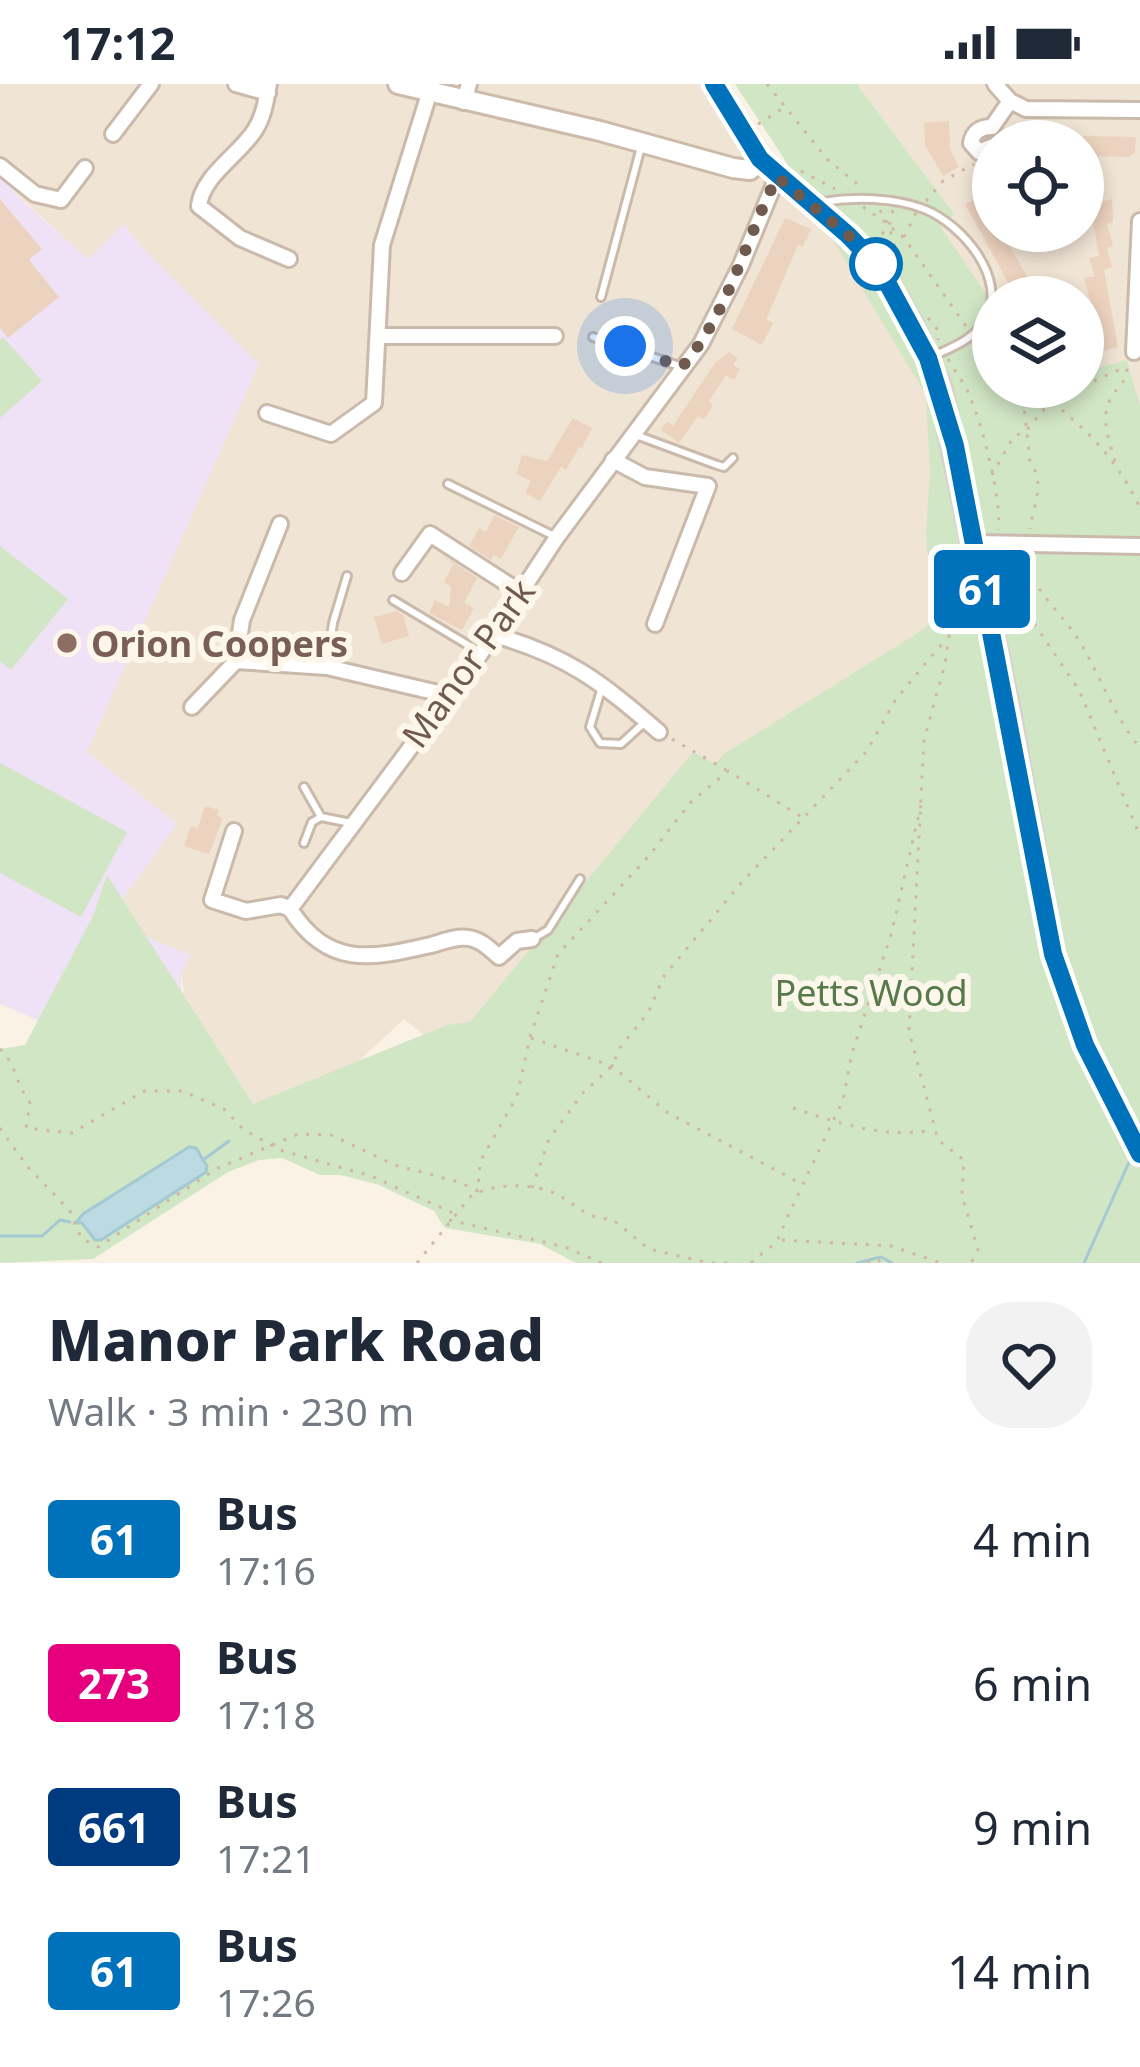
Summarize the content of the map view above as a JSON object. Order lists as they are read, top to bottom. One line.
{"streets":{"street":["Manor Park"]},"parks":["Petts Wood"],"places":["Orion Coopers"],"lines":["bus line 61"],"page":{"status":"17:12","on_map":"61","heading":["Manor Park Road","Walk · 3 min · 230 m"],"list":[{"mark":"61","name":"Bus","note":"17:16","value":"4 min"},{"mark":"273","name":"Bus","note":"17:18","value":"6 min"},{"mark":"661","name":"Bus","note":"17:21","value":"9 min"},{"mark":"61","name":"Bus","note":"17:26","value":"14 min"}]}}
